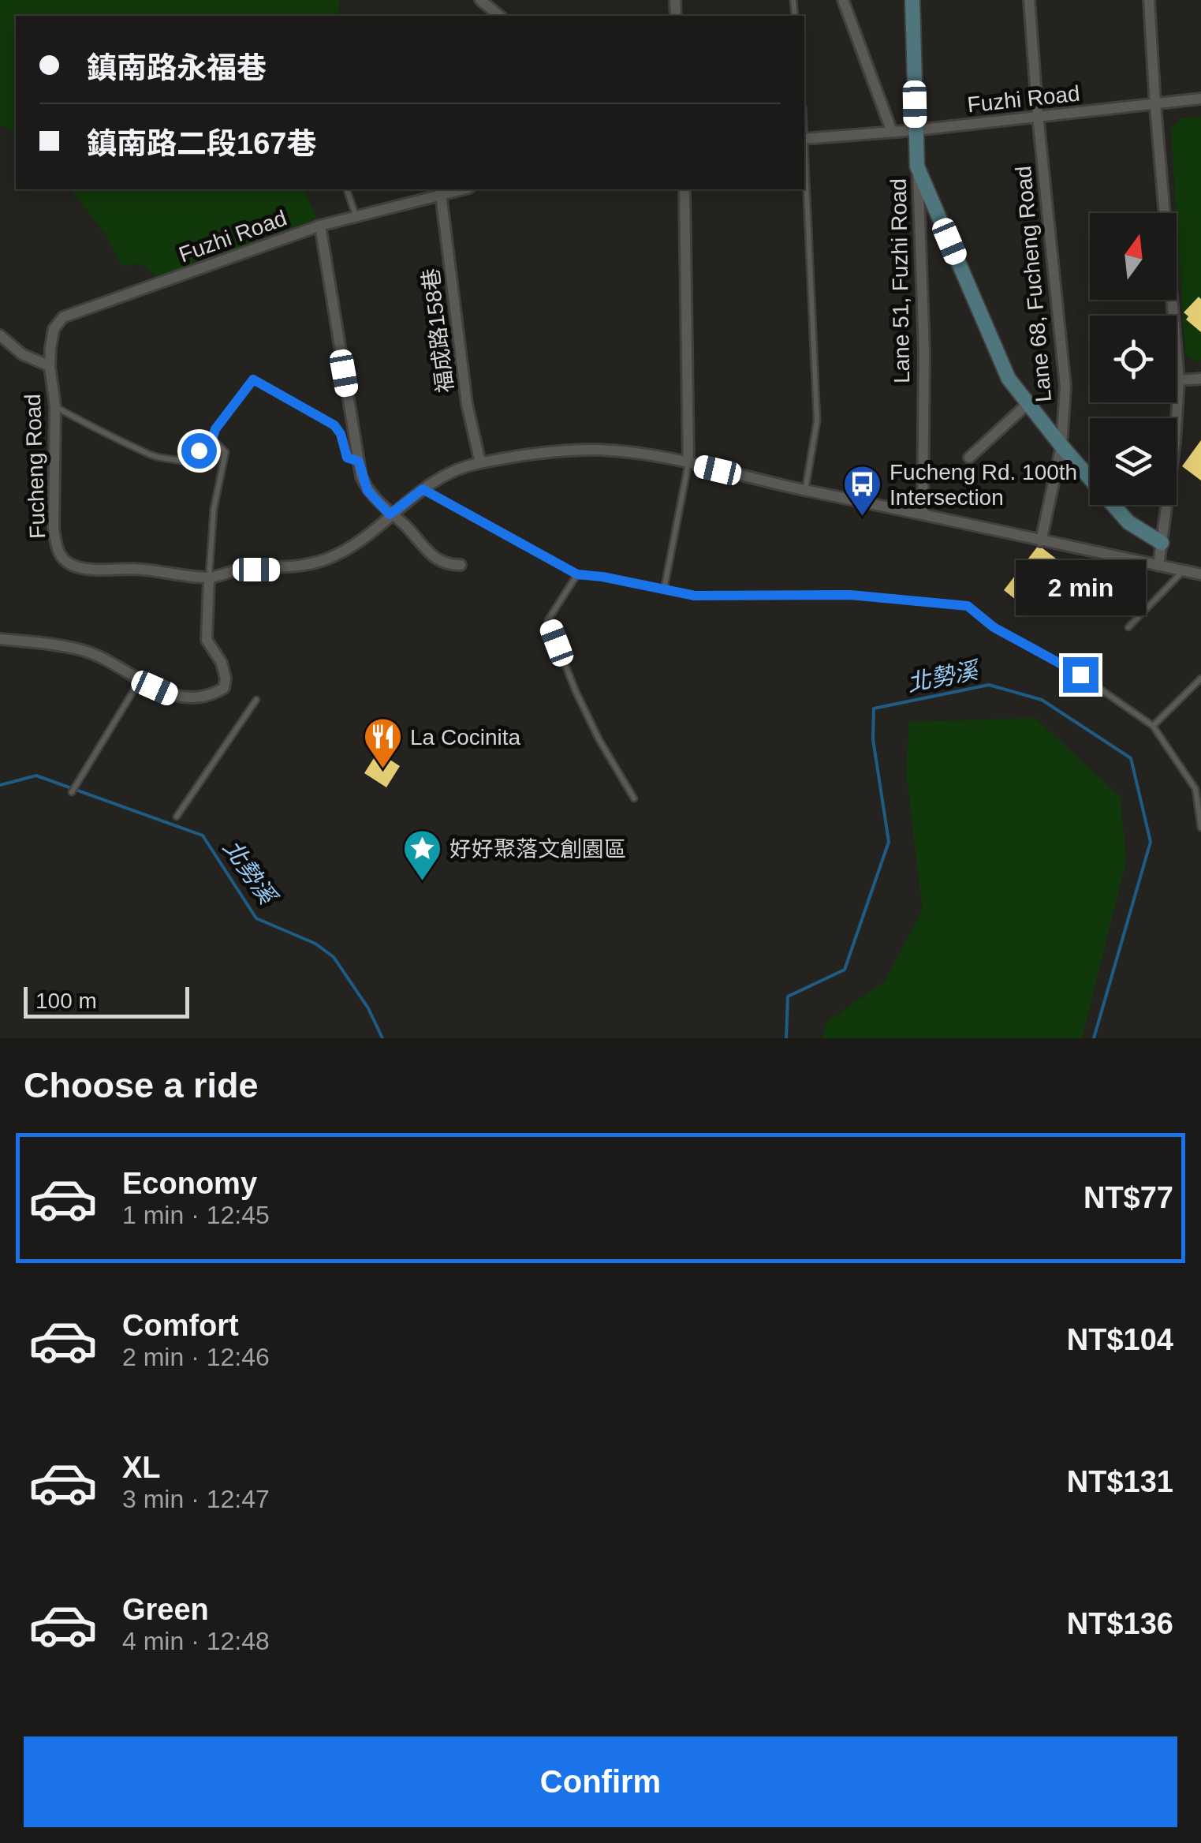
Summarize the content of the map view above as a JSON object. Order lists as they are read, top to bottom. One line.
{"streets":{"street":["Fuzhi Road","Lane 51, Fuzhi Road","Lane 68, Fucheng Road","福成路158巷","Fucheng Road"]},"crossings":[["Fuzhi Road","Lane 68, Fucheng Road"],["Fuzhi Road","福成路158巷"],["Fuzhi Road","Fucheng Road"],["Lane 51, Fuzhi Road","Lane 68, Fucheng Road"],["Lane 51, Fuzhi Road","Fucheng Road"],["Lane 68, Fucheng Road","Fucheng Road"],["福成路158巷","Fucheng Road"]],"water":["北勢溪"],"places":{"bus stop":["Fucheng Rd. 100th Intersection"],"restaurant":["La Cocinita"],"place":["好好聚落文創園區"]},"scale_bar":"100 m","north":"top","page":{"banner":["鎮南路永福巷","鎮南路二段167巷"],"bubble":"2 min","scale":"100 m","heading":"Choose a ride","list":[{"name":"Economy","note":"1 min · 12:45","value":"NT$77"},{"name":"Comfort","note":"2 min · 12:46","value":"NT$104"},{"name":"XL","note":"3 min · 12:47","value":"NT$131"},{"name":"Green","note":"4 min · 12:48","value":"NT$136"}],"buttons":"Confirm"}}
